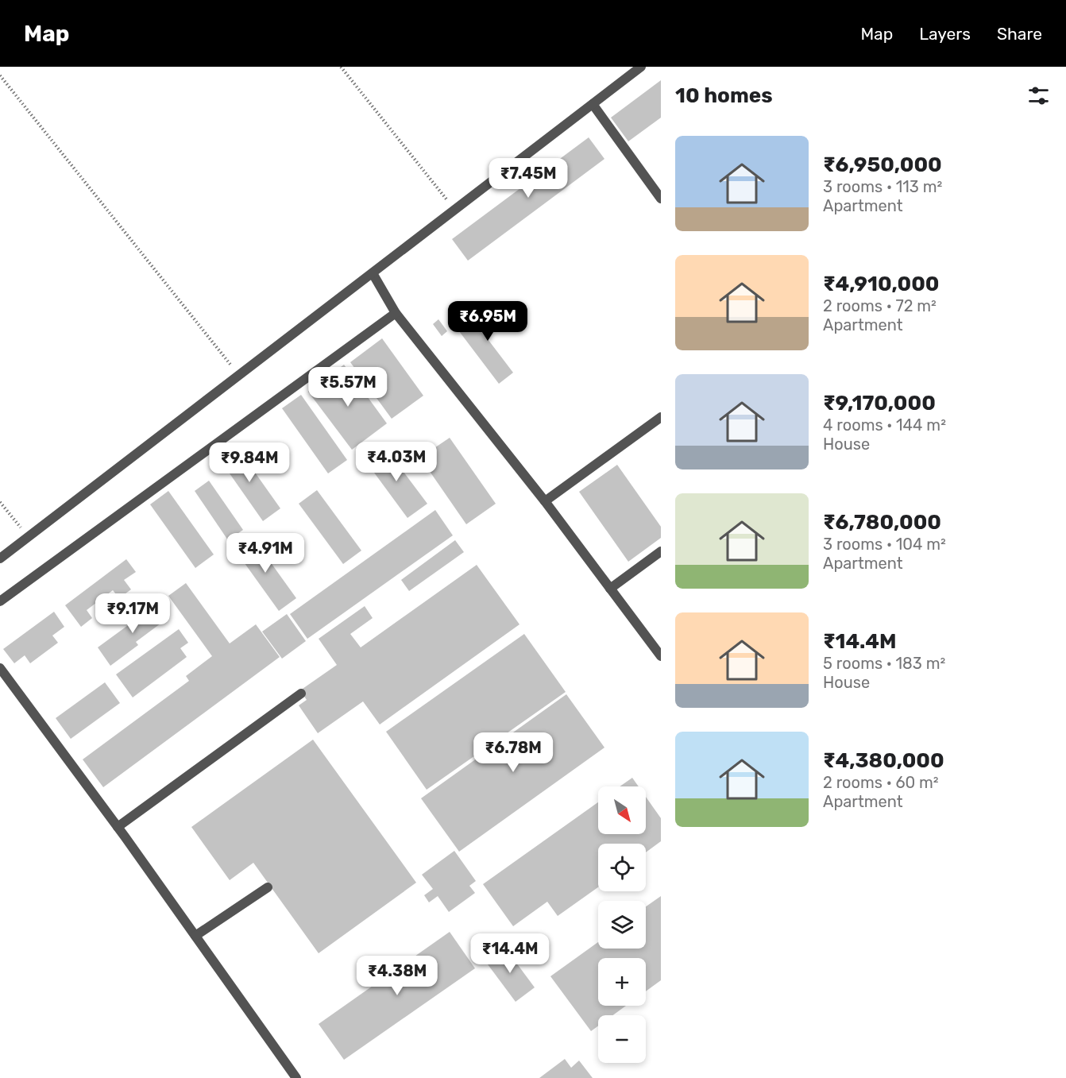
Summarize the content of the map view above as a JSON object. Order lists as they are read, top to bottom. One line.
{"north":"bottom right","page":{"header":"Map","nav":["Map","Layers","Share"],"heading":"10 homes","list":[{"name":"₹6,950,000","note":"3 rooms · 113 m² · Apartment"},{"name":"₹4,910,000","note":"2 rooms · 72 m² · Apartment"},{"name":"₹9,170,000","note":"4 rooms · 144 m² · House"},{"name":"₹6,780,000","note":"3 rooms · 104 m² · Apartment"},{"name":"₹14.4M","note":"5 rooms · 183 m² · House"},{"name":"₹4,380,000","note":"2 rooms · 60 m² · Apartment"}],"price":["₹7.45M","₹6.95M","₹5.57M","₹4.03M","₹9.84M","₹4.91M","₹9.17M","₹6.78M","₹14.4M","₹4.38M"],"map_buttons":["+","−"]}}
